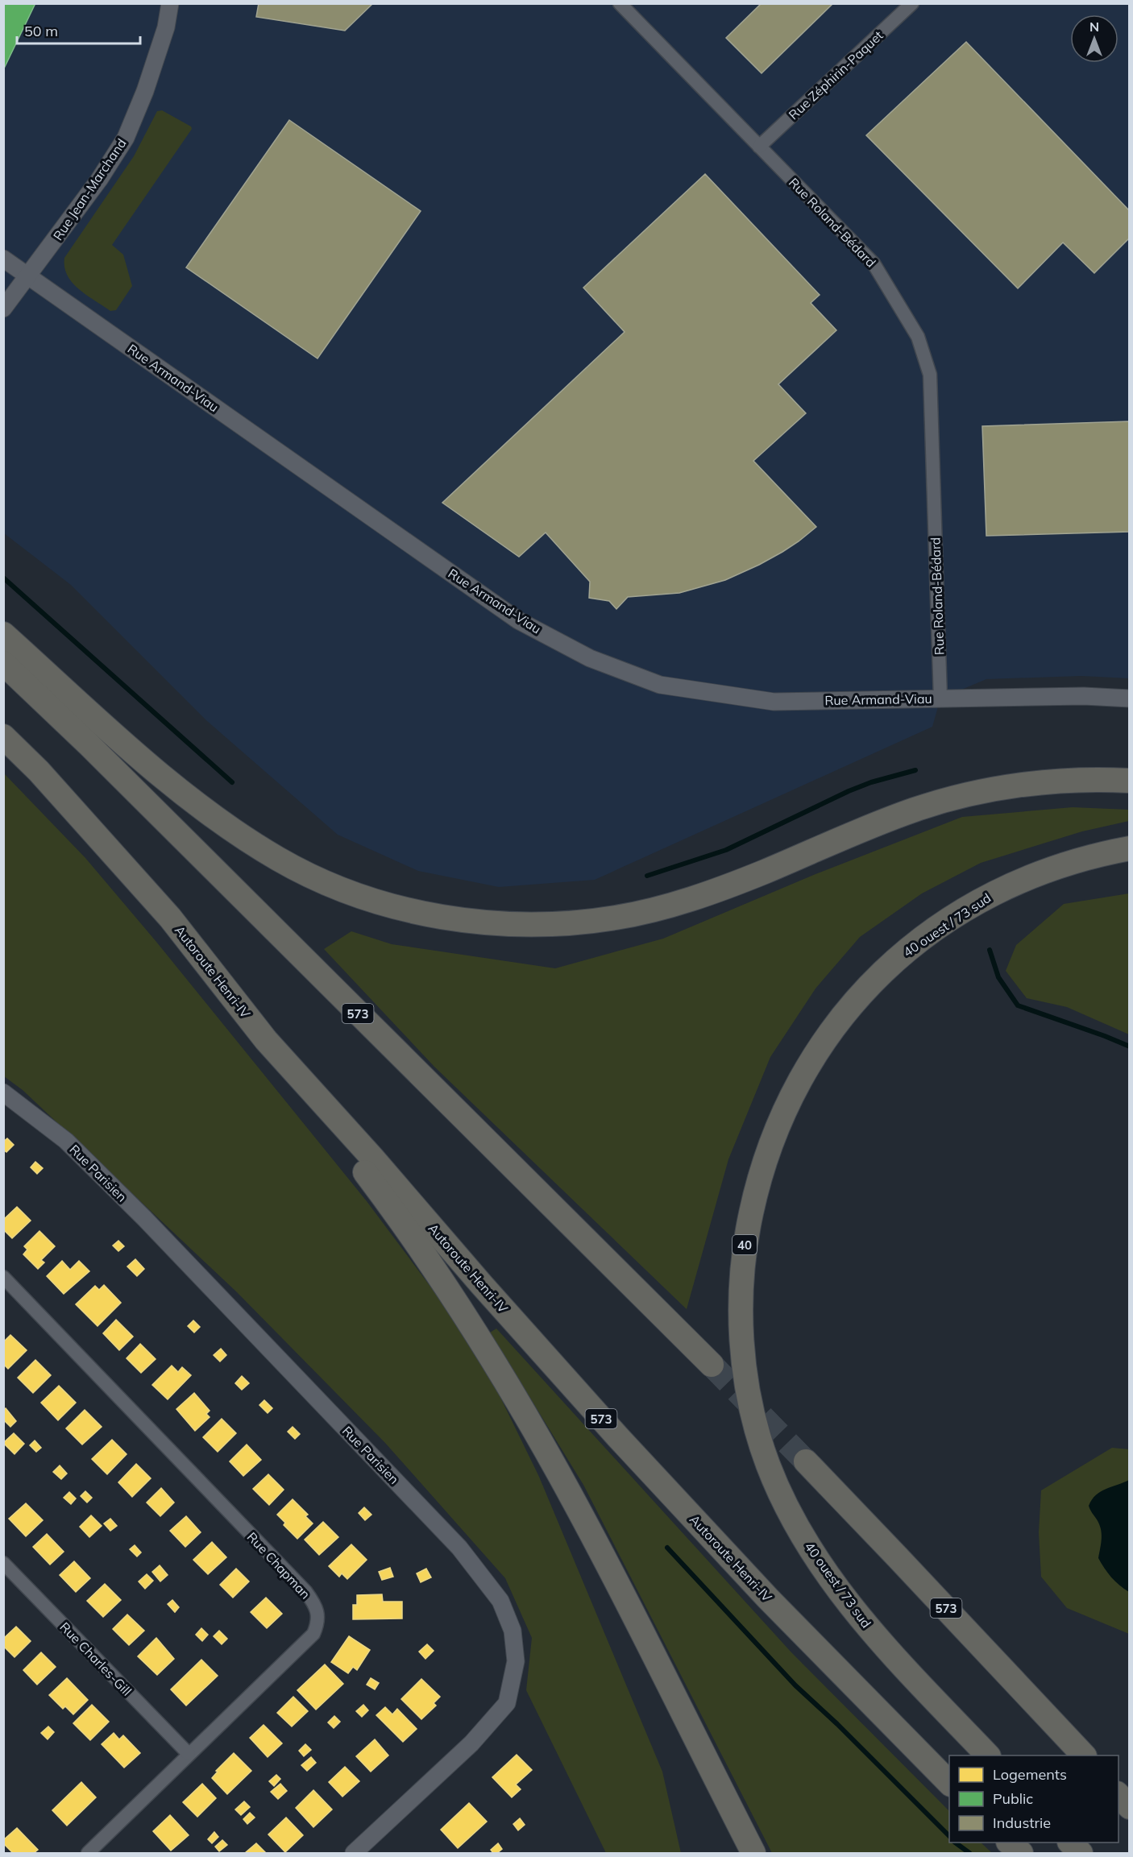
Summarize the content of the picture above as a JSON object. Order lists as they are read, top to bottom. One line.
{"streets":{"highway":["40 ouest / 73 sud","Autoroute Henri-IV","573","40"],"street":["Rue Zéphirin-Paquet","Rue Jean-Marchand","Rue Roland-Bédard","Rue Armand-Viau","Rue Parisien","Rue Chapman","Rue Charles-Gill"]},"crossings":[["Rue Zéphirin-Paquet","Rue Roland-Bédard"],["Rue Jean-Marchand","Rue Armand-Viau"],["Rue Roland-Bédard","Rue Armand-Viau"],["Rue Chapman","Rue Charles-Gill"]],"legend":["Logements","Public","Industrie"],"scale_bar":"50 m","north":"top"}
